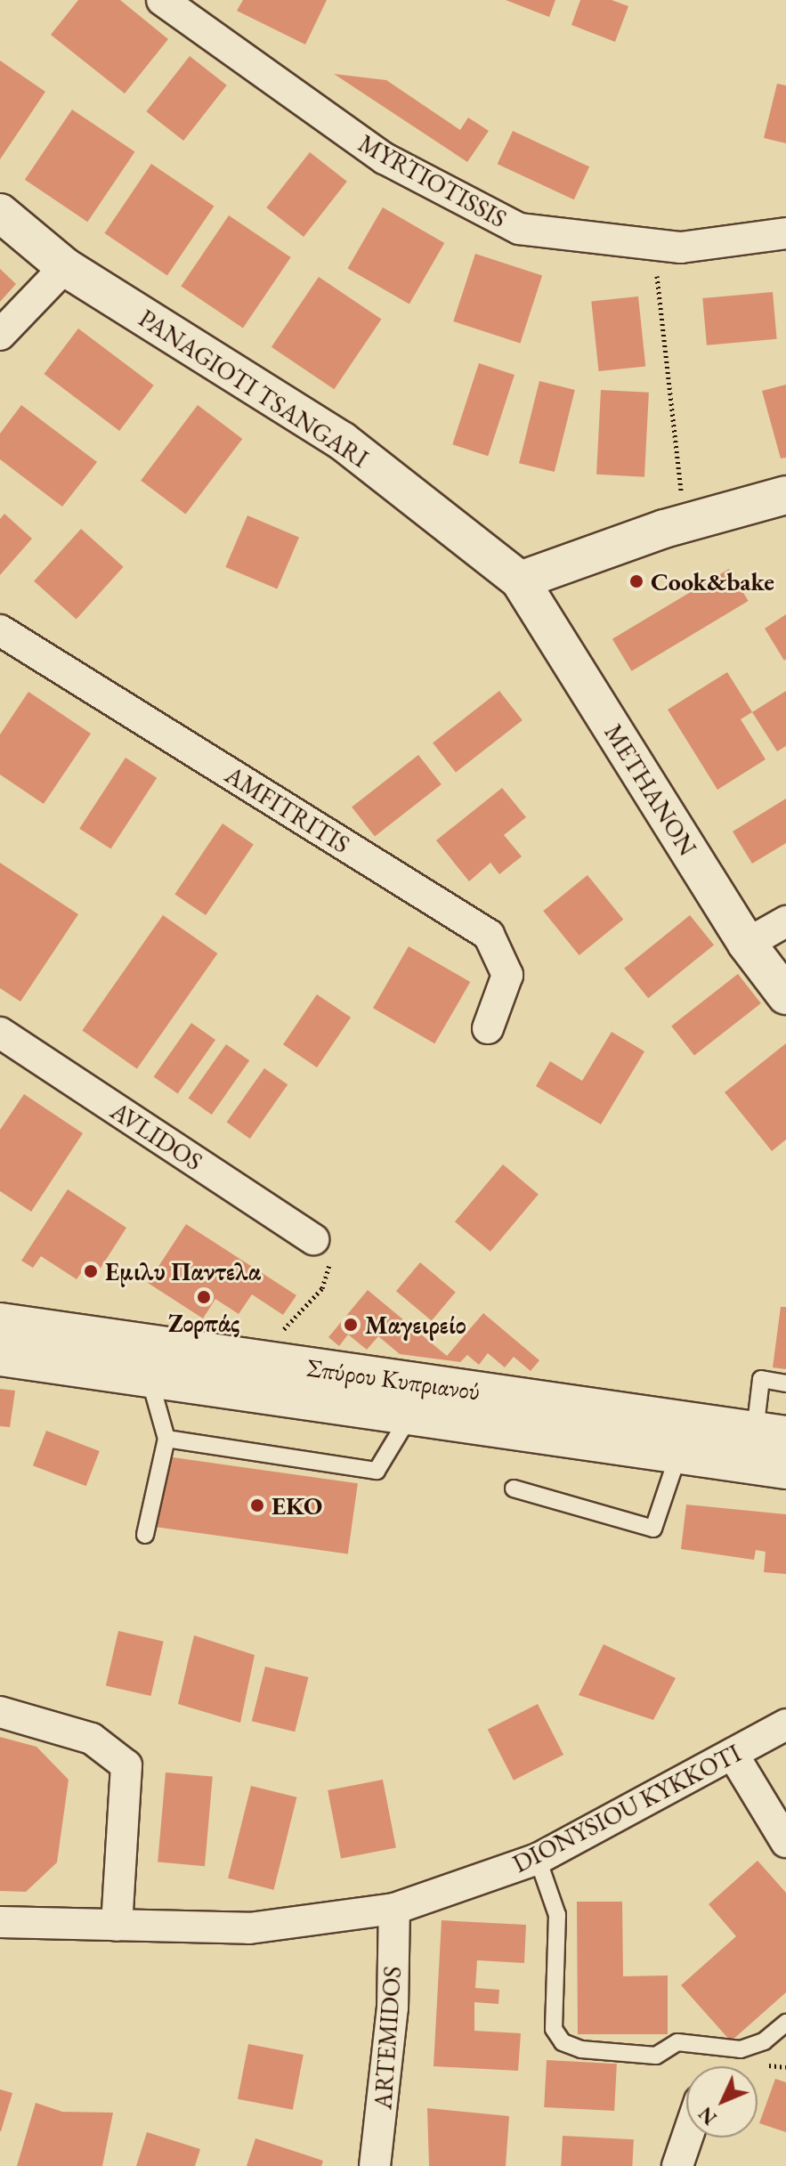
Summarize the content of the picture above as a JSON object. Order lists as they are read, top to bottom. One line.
{"streets":{"main road":["Σπύρου Κυπριανού"],"street":["MYRTIOTISSIS","PANAGIOTI TSANGARI","METHANON","AMFITRITIS","AVLIDOS","DIONYSIOU KYKKOTI","ARTEMIDOS"]},"crossings":[["PANAGIOTI TSANGARI","METHANON"],["DIONYSIOU KYKKOTI","ARTEMIDOS"]],"places":["Cook&bake","Εμιλυ Παντελα","Ζορπάς","Μαγειρείο","EKO"],"north":"bottom left"}
